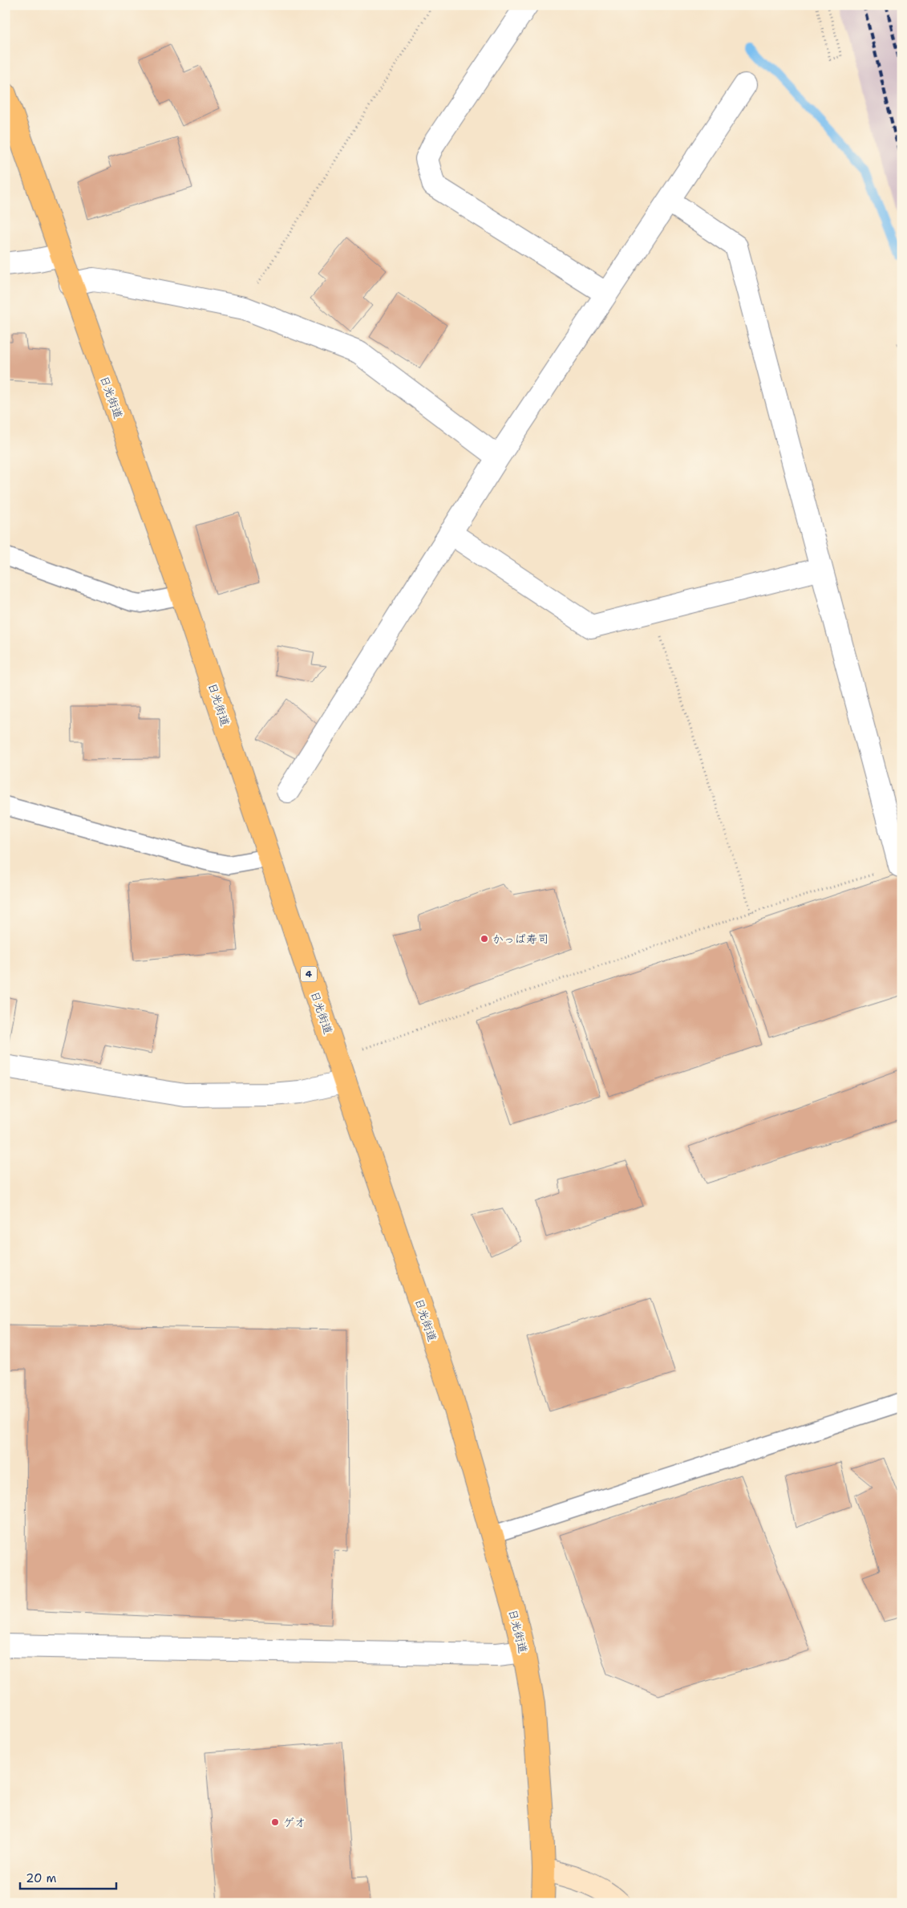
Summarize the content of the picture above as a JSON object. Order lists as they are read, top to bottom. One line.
{"streets":{"highway":["日光街道","4"]},"places":["かっぱ寿司","ゲオ"],"scale_bar":"20 m"}
